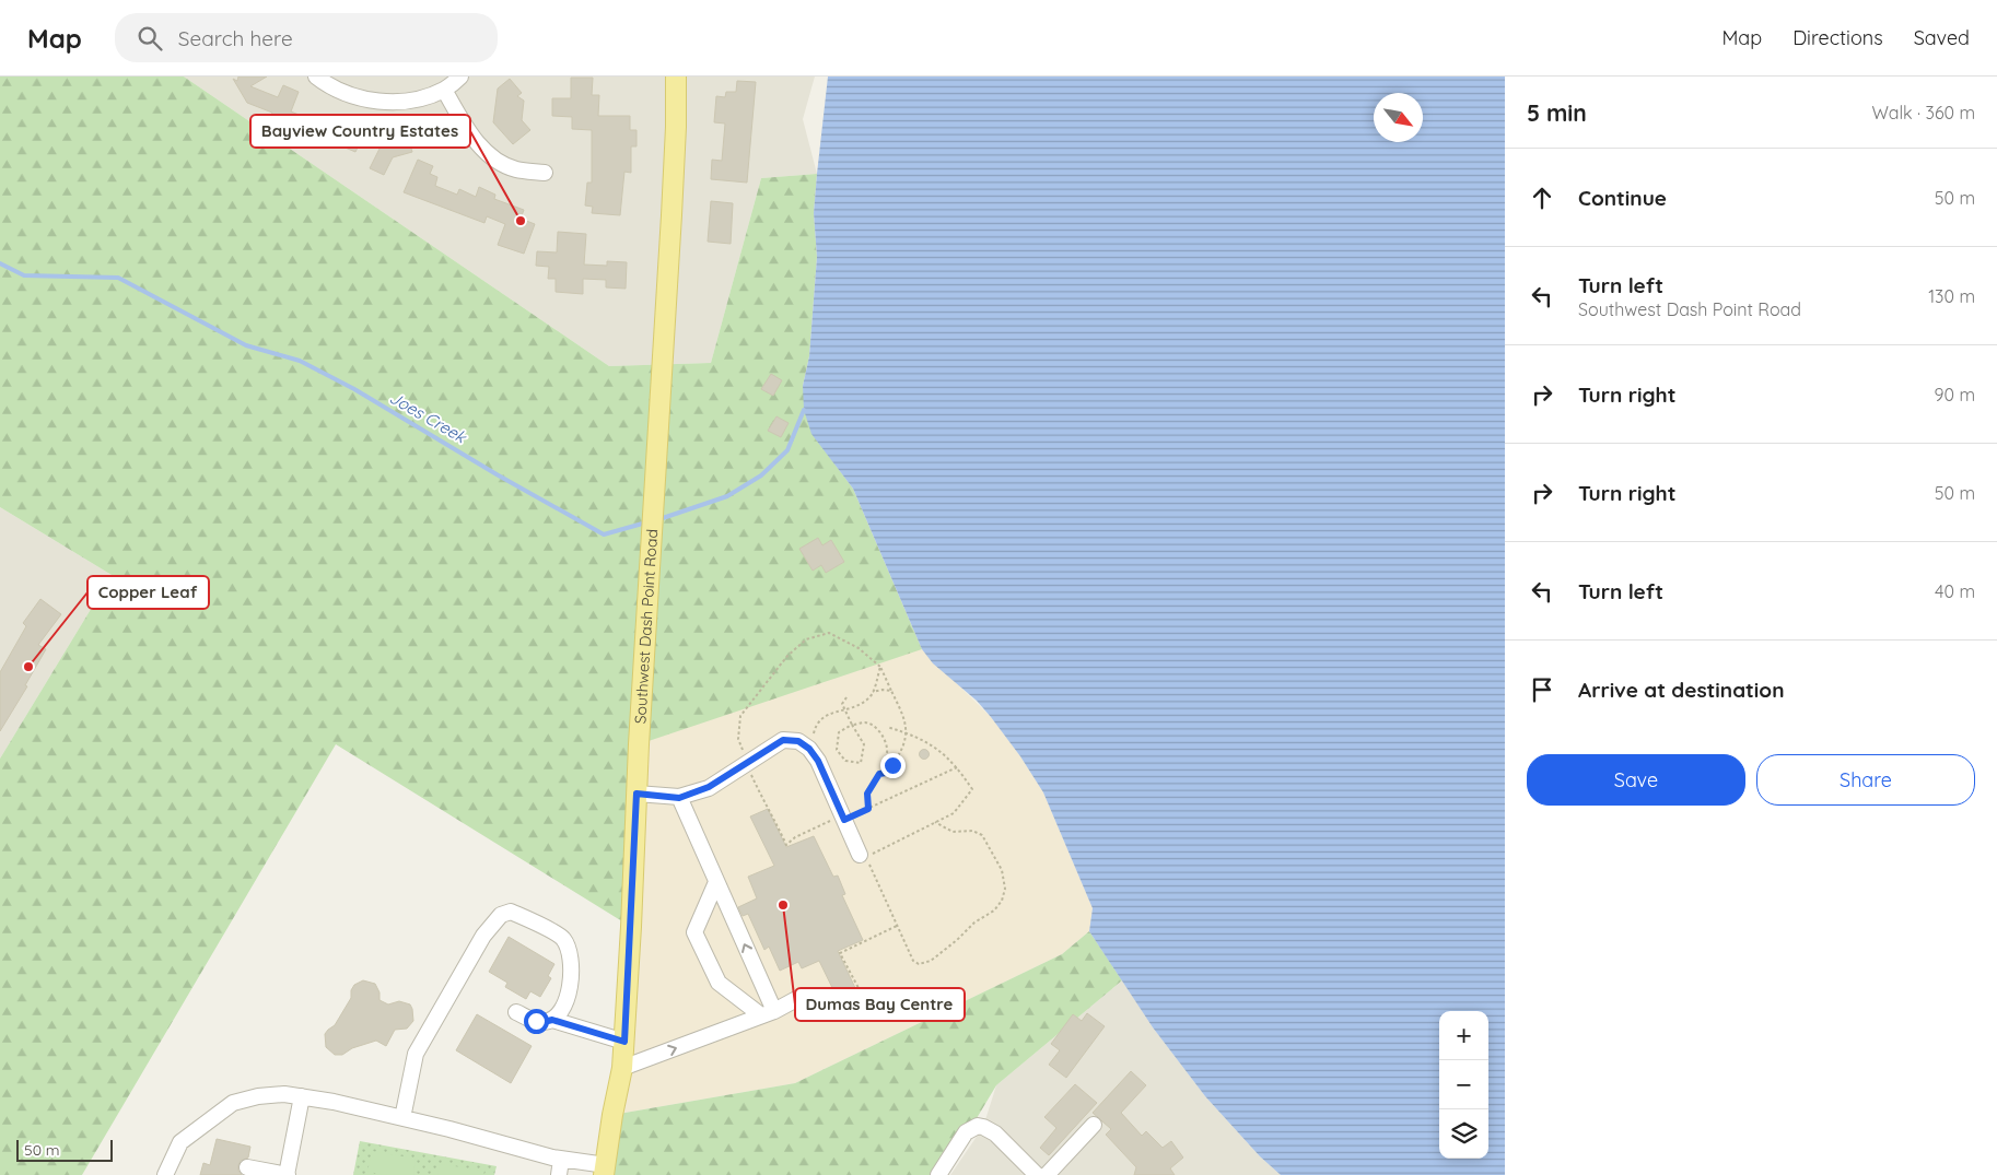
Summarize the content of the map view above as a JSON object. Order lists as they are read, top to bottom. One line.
{"streets":{"main road":["Southwest Dash Point Road"]},"water":["Joes Creek"],"places":["Bayview Country Estates","Copper Leaf","Dumas Bay Centre"],"scale_bar":"50 m","north":"bottom right","page":{"header":"Map","search":"Search here","nav":["Map","Directions","Saved"],"heading":["5 min","Walk · 360 m"],"list":[["Continue","50 m"],["Turn left","Southwest Dash Point Road","130 m"],["Turn right","90 m"],["Turn right","50 m"],["Turn left","40 m"],"Arrive at destination"],"buttons":["Save","Share"],"map_buttons":["+","−"],"scale":"50 m"}}
